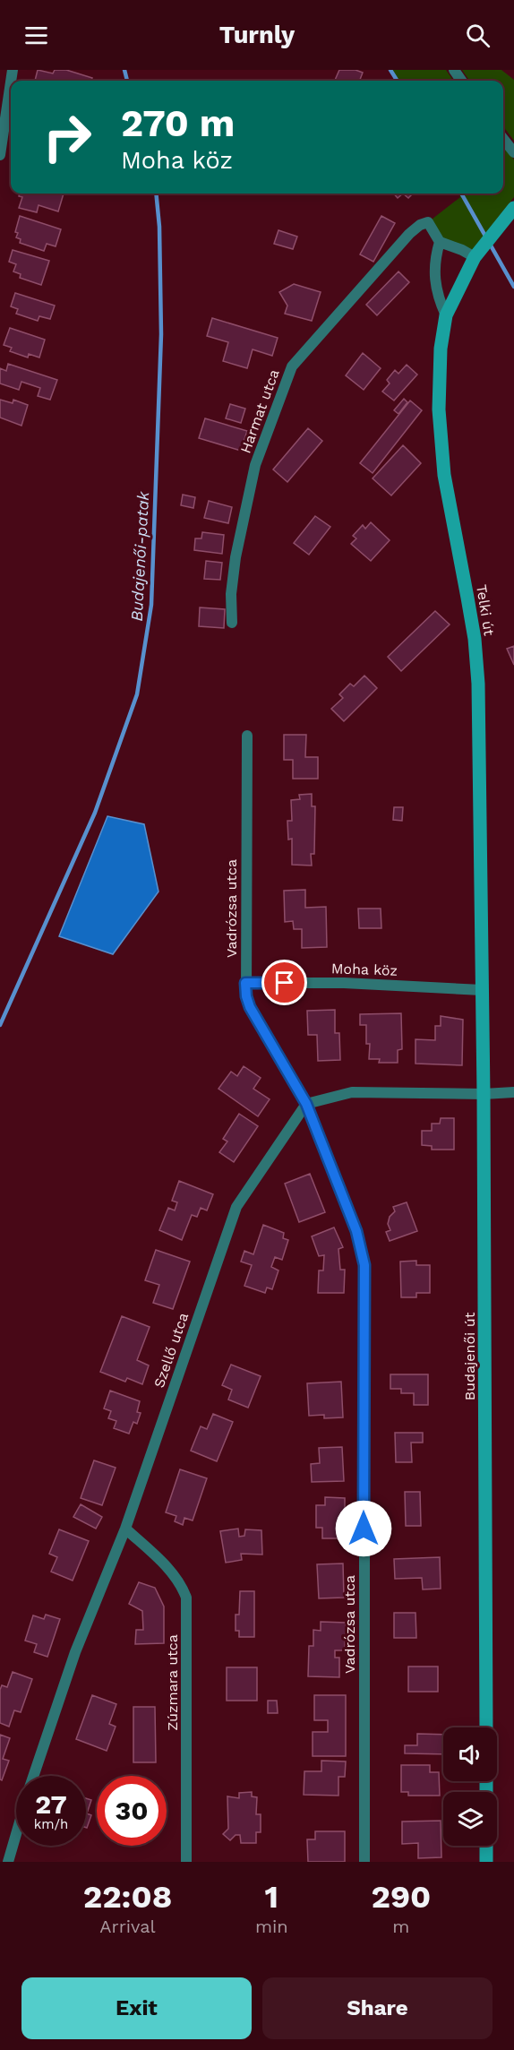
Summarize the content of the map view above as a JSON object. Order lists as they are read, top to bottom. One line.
{"streets":{"main road":["Telki út","Budajenői út"],"street":["Harmat utca","Vadrózsa utca","Moha köz","Szellő utca","Zúzmara utca"]},"crossings":[["Telki út","Moha köz"],["Telki út","Budajenői út"],["Vadrózsa utca","Moha köz"],["Vadrózsa utca","Szellő utca"],["Moha köz","Budajenői út"],["Szellő utca","Zúzmara utca"]],"water":["Budajenői-patak"],"page":{"header":"Turnly","turn":["270 m","Moha köz"],"speed":"27 km/h","limit":"30","eta":["22:08","Arrival","1","min","290","m"],"buttons":["Exit","Share"]}}
